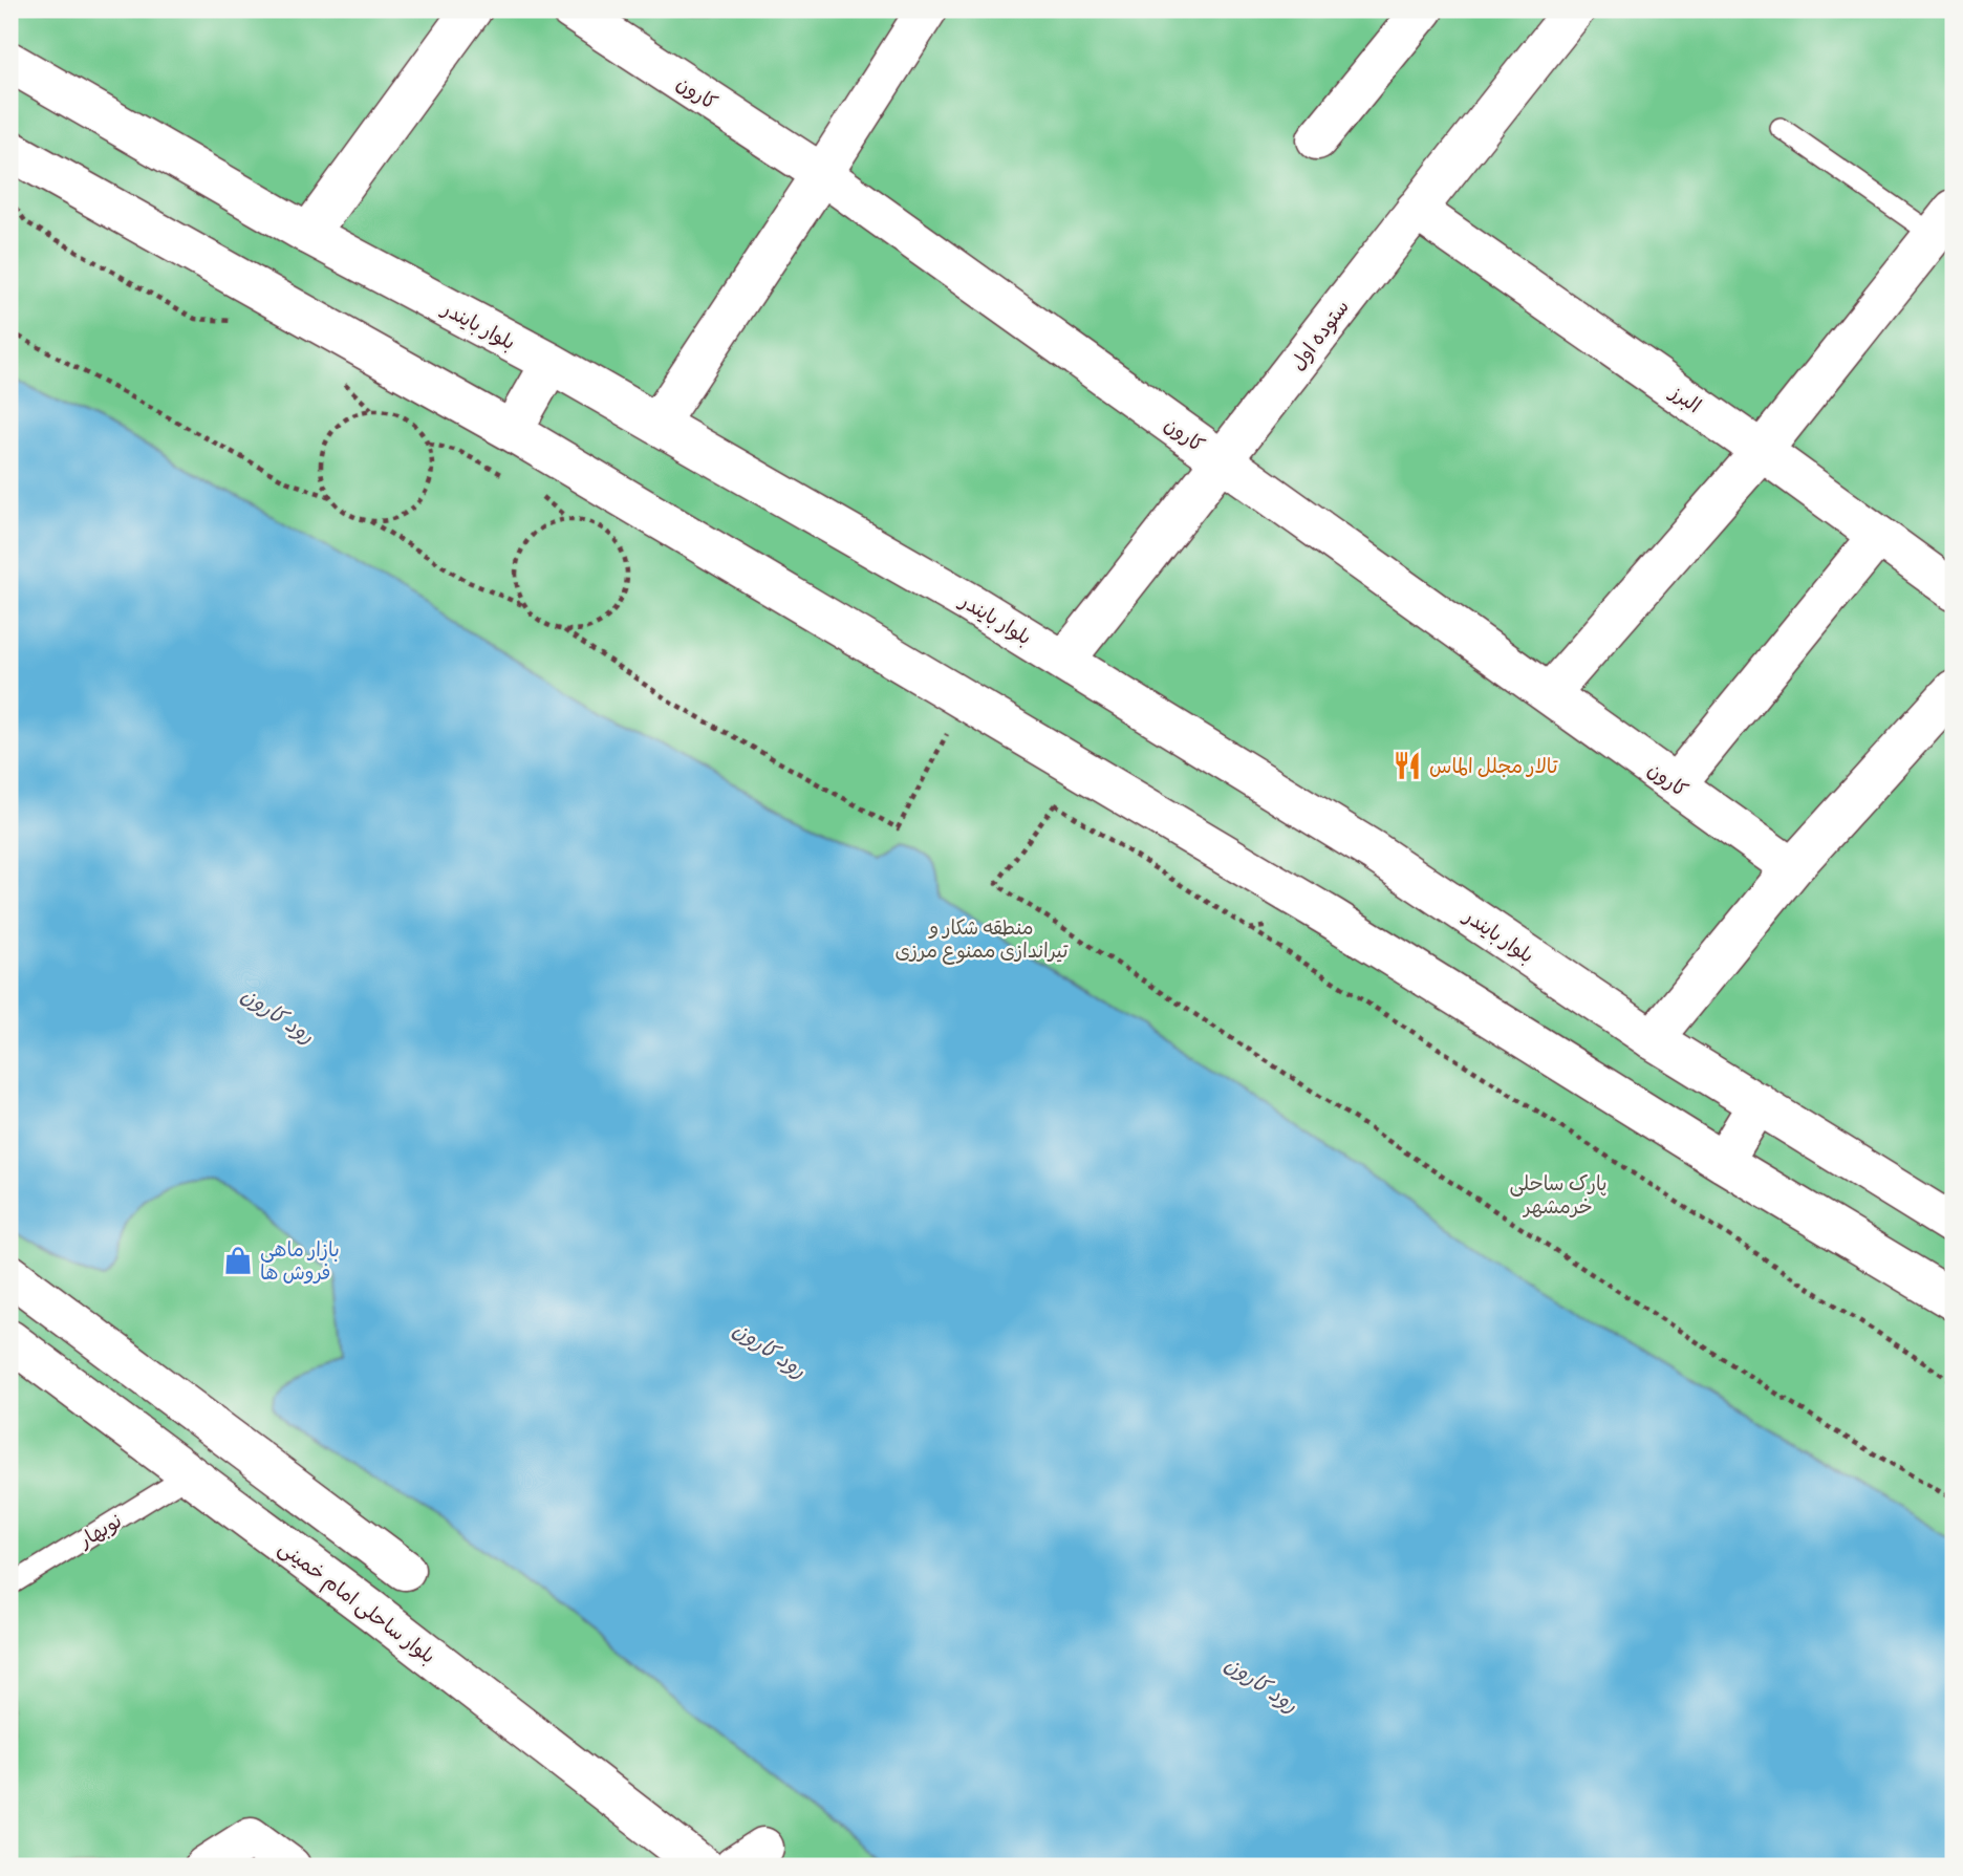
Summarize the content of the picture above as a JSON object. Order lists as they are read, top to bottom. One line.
{"streets":{"street":["کارون","بلوار بایندر","ستوده اول","البرز","بلوار ساحلی امام خمینی"],"lane":["نوبهار"]},"crossings":[["کارون","ستوده اول"],["بلوار بایندر","ستوده اول"],["ستوده اول","البرز"],["نوبهار","بلوار ساحلی امام خمینی"]],"water":["رود کارون"],"parks":["منطقه شکار و تیراندازی ممنوع مرزی","پارک ساحلی خرمشهر"],"places":{"restaurant":["تالار مجلل الماس"],"shop":["بازار ماهی فروش ها"]}}
